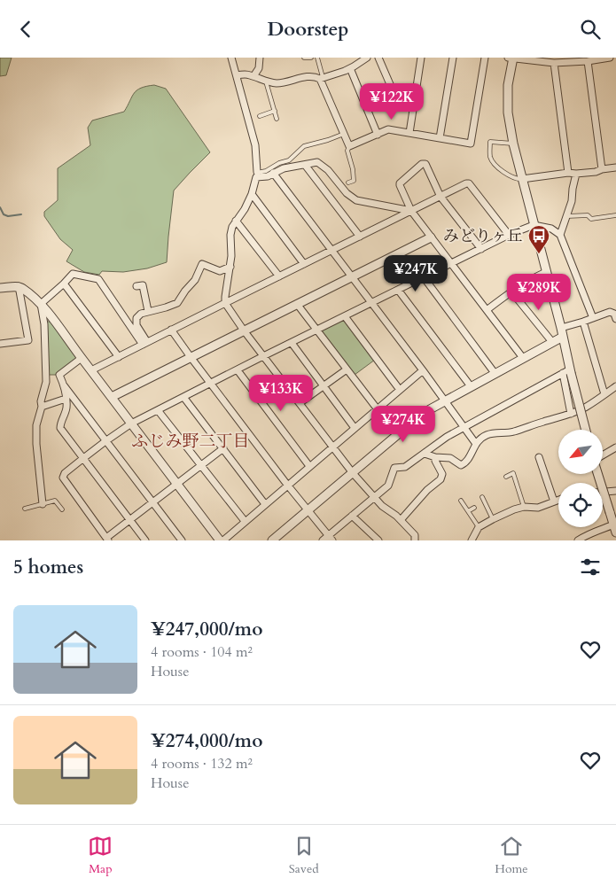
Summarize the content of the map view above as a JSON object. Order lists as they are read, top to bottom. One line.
{"districts":["ふじみ野二丁目"],"places":{"bus stop":["みどりヶ丘"]},"north":"bottom left","page":{"header":"Doorstep","price":["¥122K","¥247K","¥289K","¥133K","¥274K"],"heading":"5 homes","list":[{"name":"¥247,000/mo","note":"4 rooms · 104 m² · House"},{"name":"¥274,000/mo","note":"4 rooms · 132 m² · House"}],"tabs":["Map","Saved","Home"]}}
